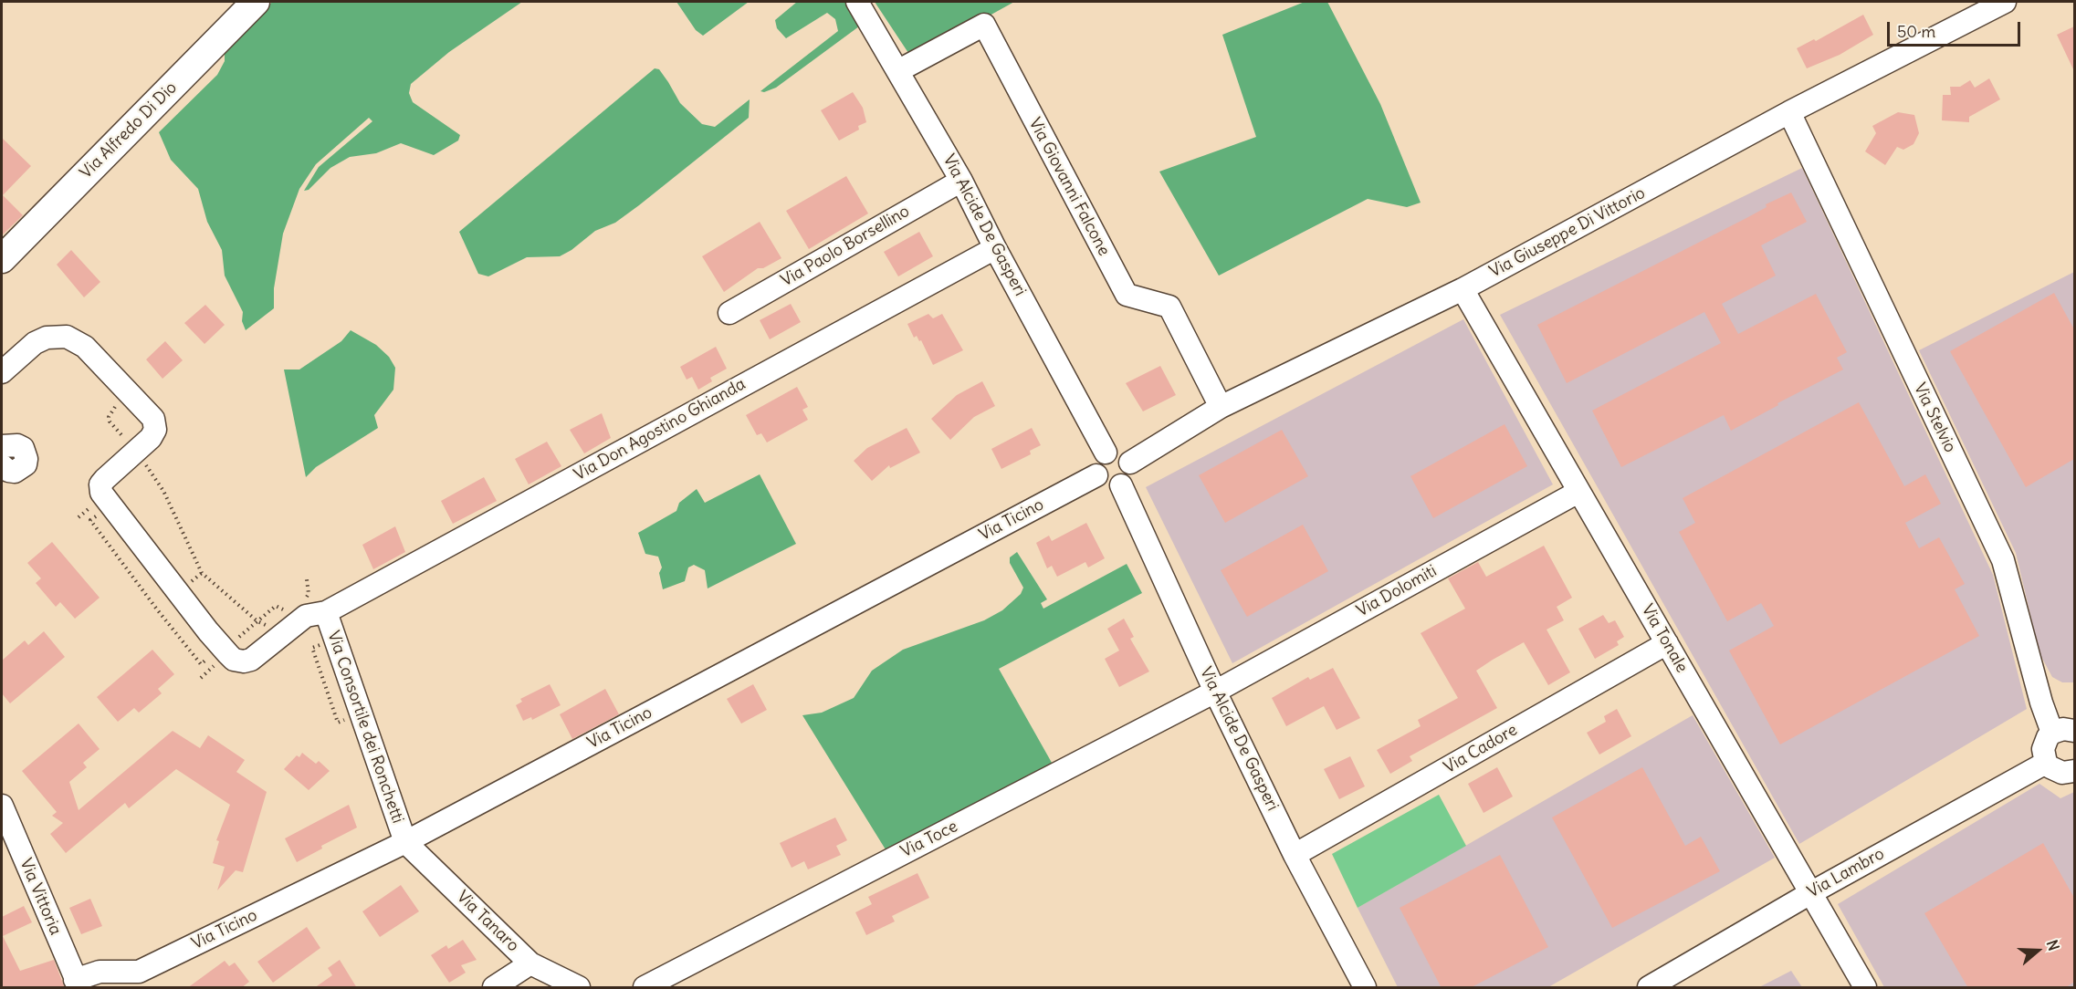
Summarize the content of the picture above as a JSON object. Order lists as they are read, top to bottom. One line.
{"streets":{"main road":["Via Alfredo Di Dio"],"street":["Via Giovanni Falcone","Via Alcide De Gasperi","Via Giuseppe Di Vittorio","Via Paolo Borsellino","Via Stelvio","Via Don Agostino Ghianda","Via Ticino","Via Dolomiti","Via Tonale","Via Consortile dei Ronchetti","Via Cadore","Via Toce","Via Lambro","Via Vittoria","Via Tanaro"]},"crossings":[["Via Giovanni Falcone","Via Alcide De Gasperi"],["Via Giovanni Falcone","Via Giuseppe Di Vittorio"],["Via Alcide De Gasperi","Via Giuseppe Di Vittorio"],["Via Alcide De Gasperi","Via Paolo Borsellino"],["Via Alcide De Gasperi","Via Don Agostino Ghianda"],["Via Alcide De Gasperi","Via Ticino"],["Via Alcide De Gasperi","Via Dolomiti"],["Via Alcide De Gasperi","Via Cadore"],["Via Alcide De Gasperi","Via Toce"],["Via Giuseppe Di Vittorio","Via Stelvio"],["Via Giuseppe Di Vittorio","Via Ticino"],["Via Giuseppe Di Vittorio","Via Tonale"],["Via Don Agostino Ghianda","Via Consortile dei Ronchetti"],["Via Ticino","Via Consortile dei Ronchetti"],["Via Ticino","Via Tanaro"],["Via Dolomiti","Via Tonale"],["Via Dolomiti","Via Toce"],["Via Tonale","Via Cadore"],["Via Tonale","Via Lambro"],["Via Consortile dei Ronchetti","Via Tanaro"]],"scale_bar":"50 m","north":"right"}
